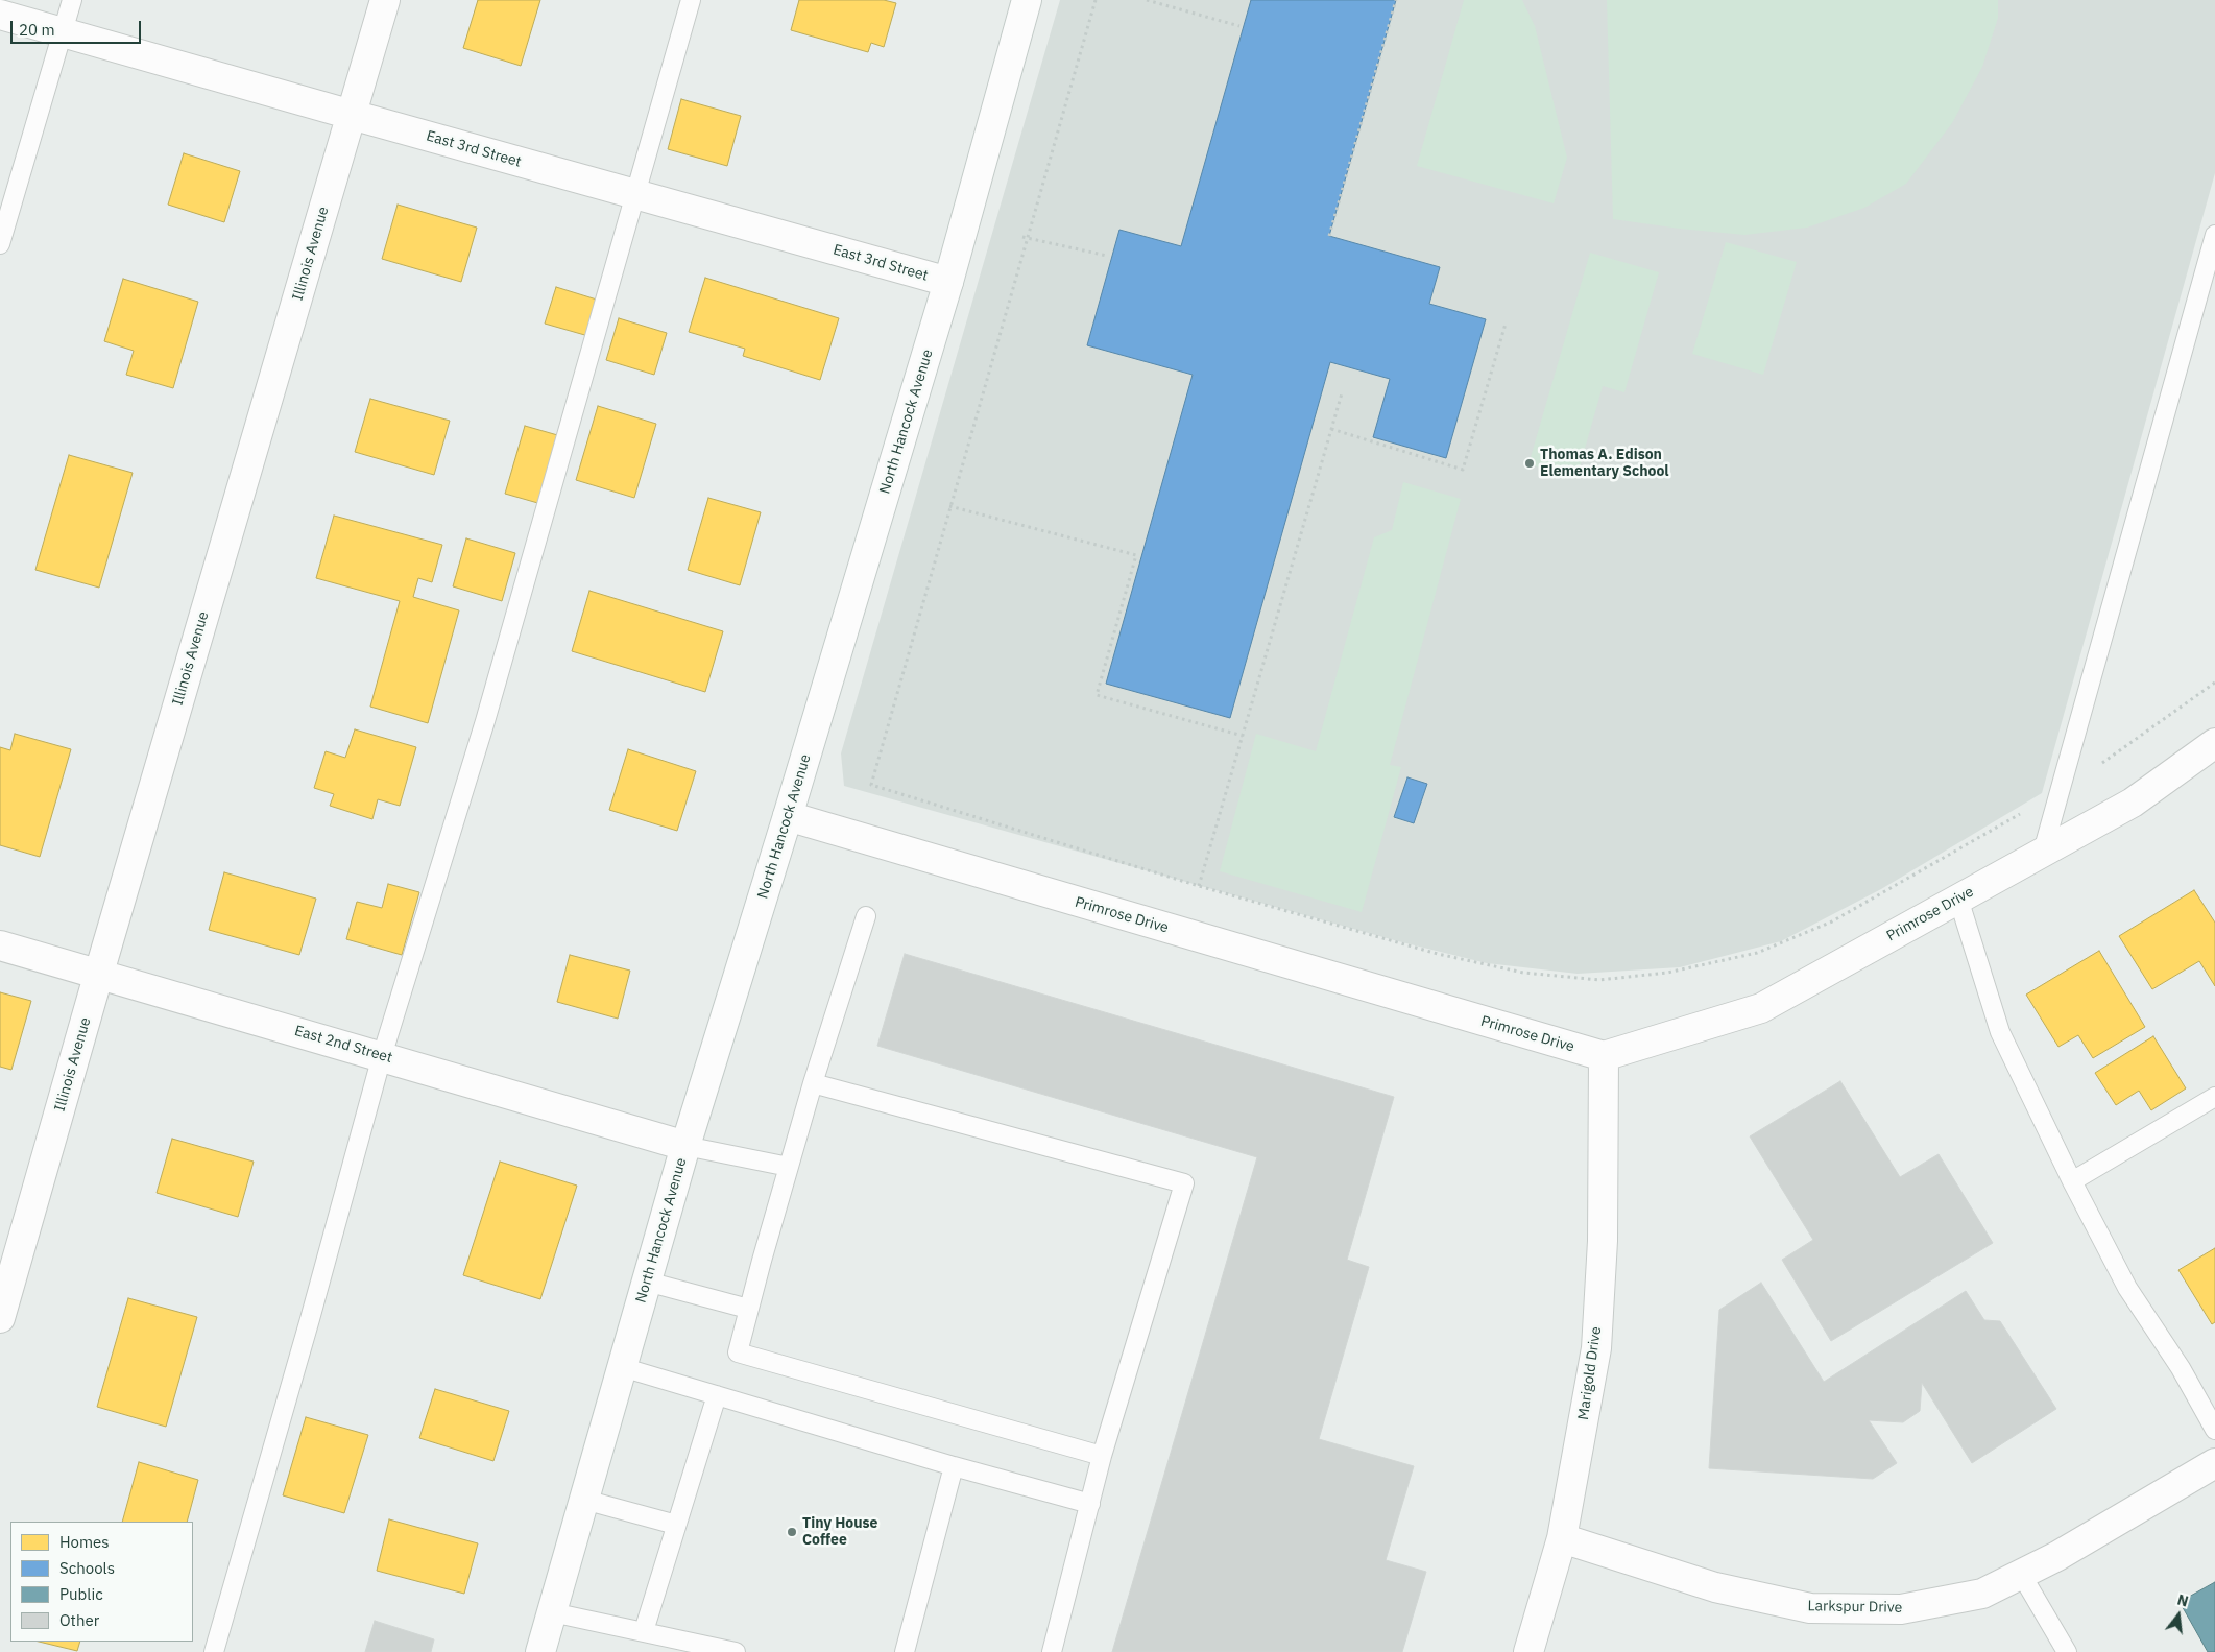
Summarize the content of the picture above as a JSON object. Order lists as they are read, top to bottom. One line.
{"streets":{"street":["East 3rd Street","Illinois Avenue","North Hancock Avenue","Primrose Drive","East 2nd Street","Marigold Drive","Larkspur Drive"]},"crossings":[["East 3rd Street","Illinois Avenue"],["East 3rd Street","North Hancock Avenue"],["Illinois Avenue","East 2nd Street"],["North Hancock Avenue","Primrose Drive"],["North Hancock Avenue","East 2nd Street"],["Primrose Drive","Marigold Drive"],["Marigold Drive","Larkspur Drive"]],"places":["Thomas A. Edison Elementary School","Tiny House Coffee"],"legend":["Homes","Schools","Public","Other"],"scale_bar":"20 m","north":"top"}
